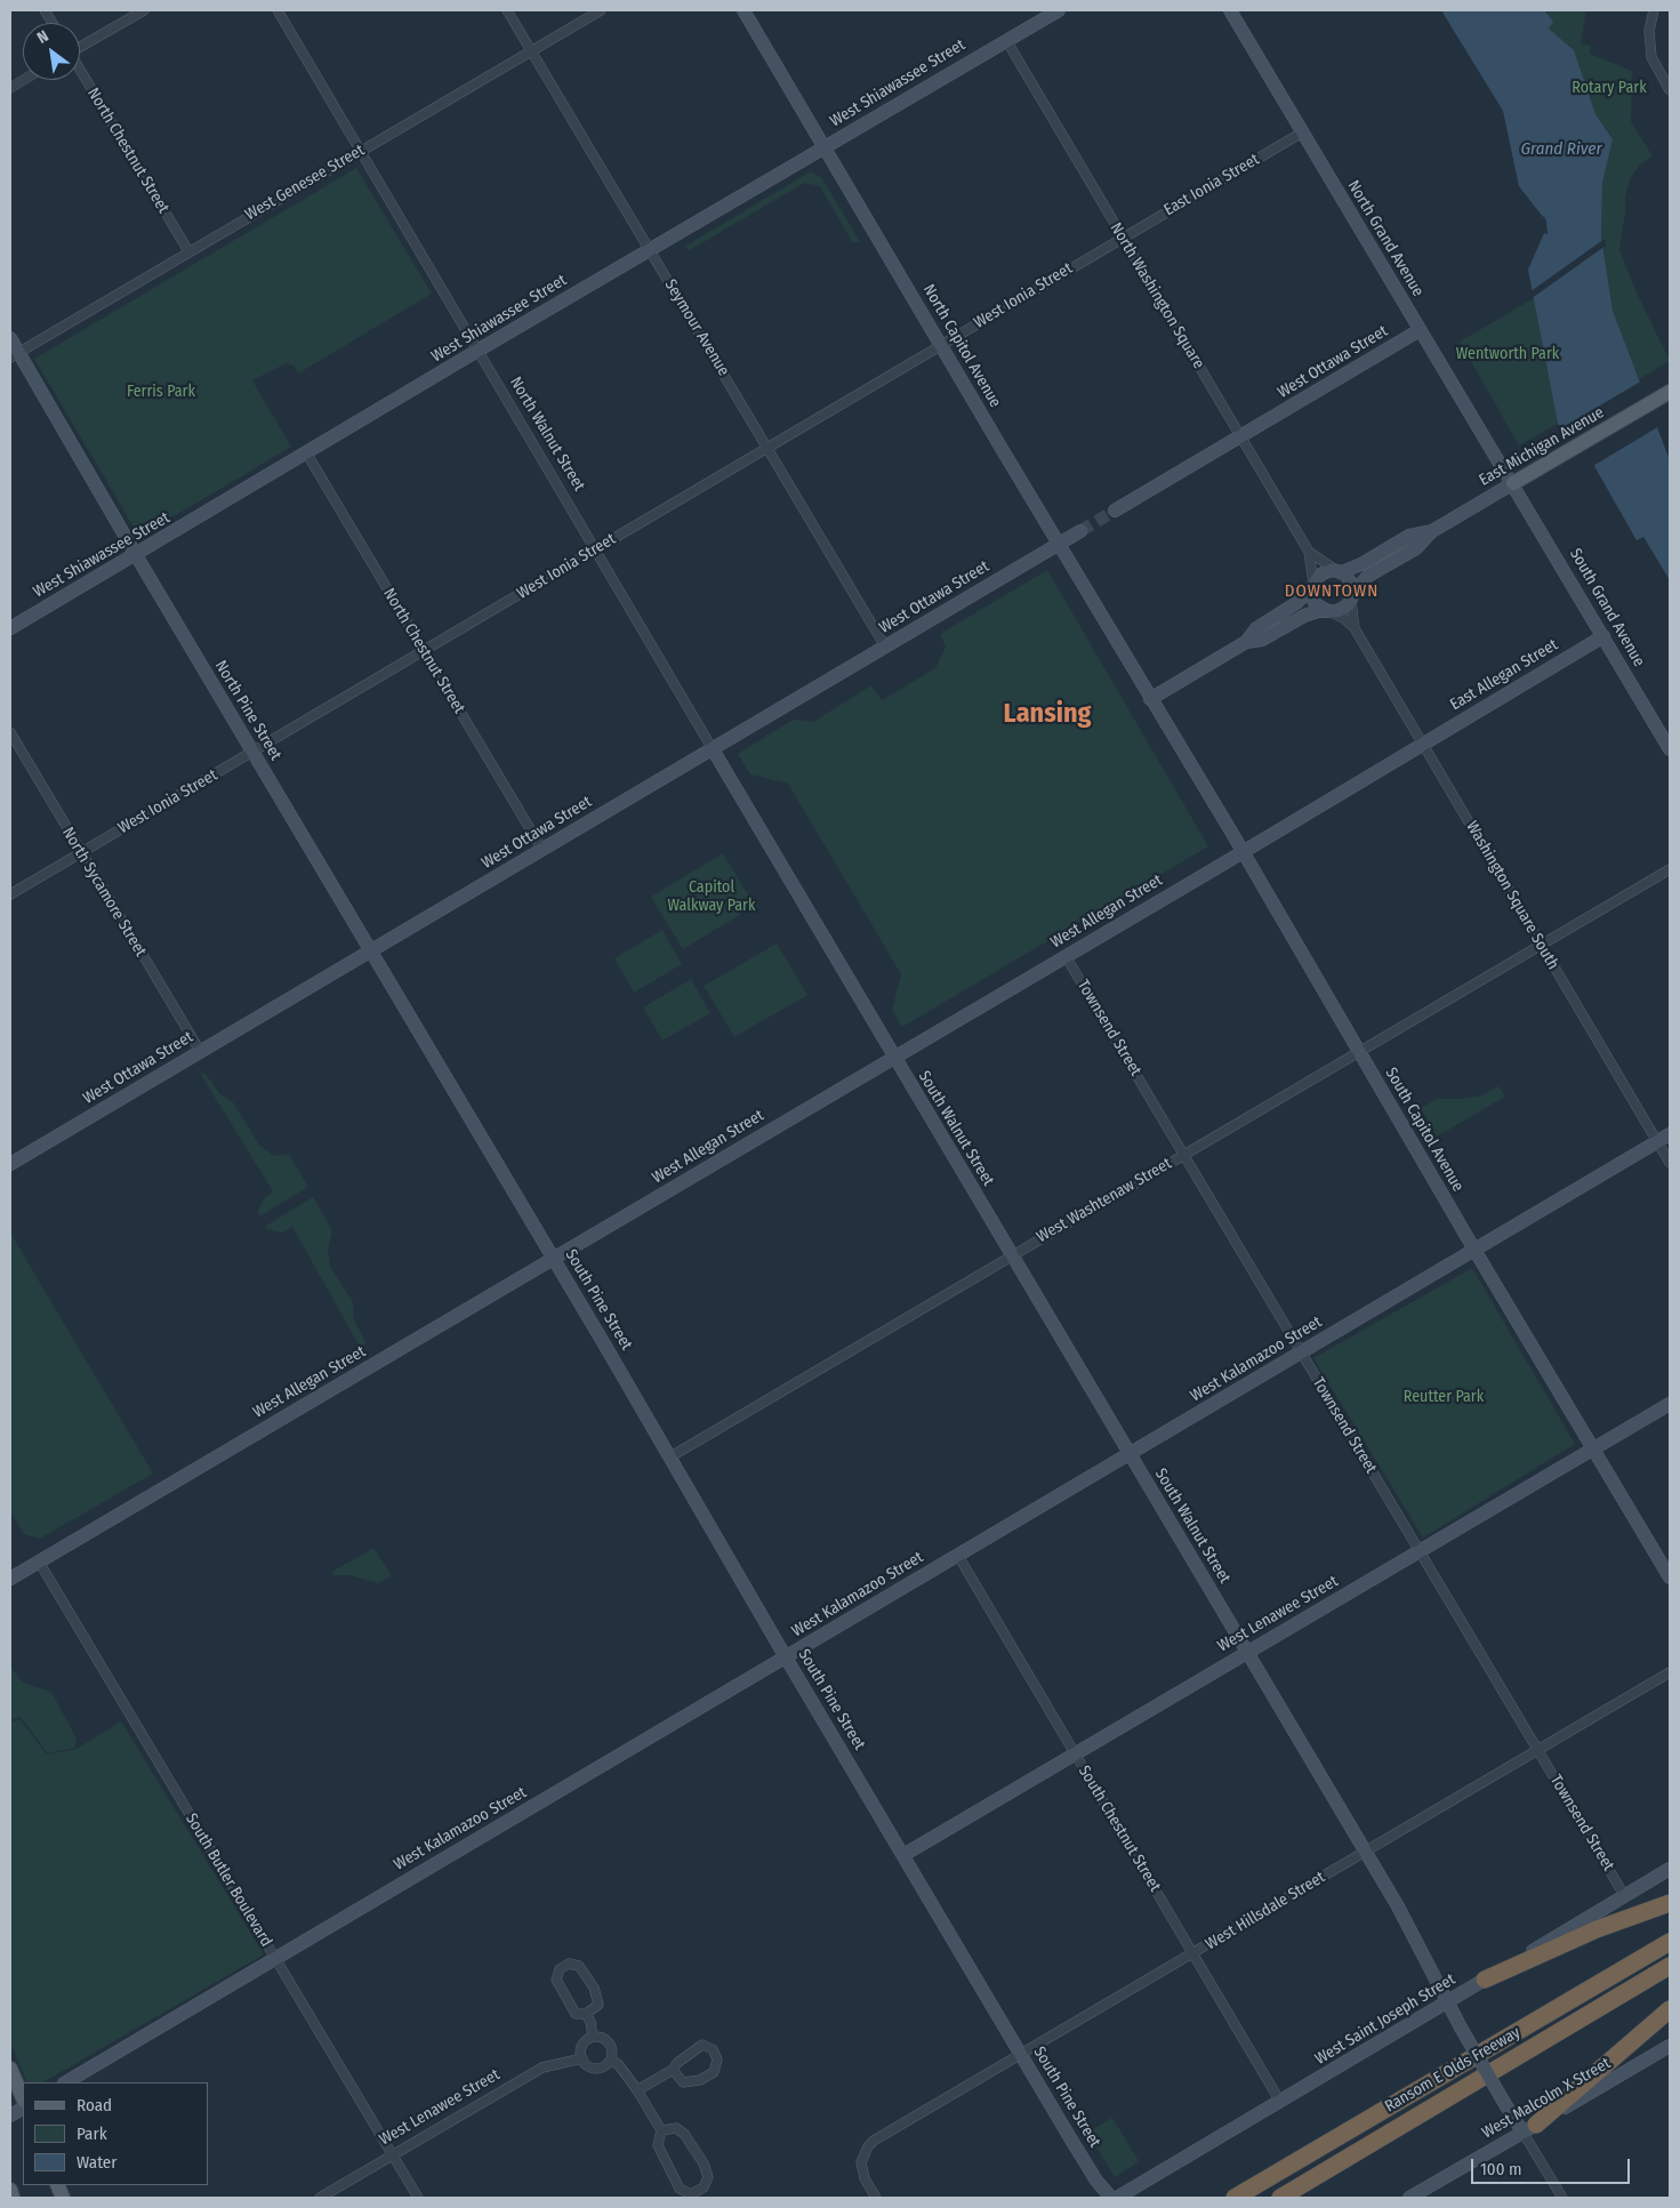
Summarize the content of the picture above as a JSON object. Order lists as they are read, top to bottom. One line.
{"streets":{"highway":["Ransom E Olds Freeway"],"main road":["East Michigan Avenue"],"street":["West Shiawassee Street","North Chestnut Street","West Genesee Street","East Ionia Street","North Grand Avenue","West Ionia Street","North Washington Square","Seymour Avenue","North Capitol Avenue","West Ottawa Street","North Walnut Street","South Grand Avenue","East Allegan Street","North Pine Street","North Sycamore Street","Washington Square South","West Allegan Street","Townsend Street","South Walnut Street","South Capitol Avenue","West Washtenaw Street","South Pine Street","West Kalamazoo Street","West Lenawee Street","South Chestnut Street","South Butler Boulevard","West Hillsdale Street","West Saint Joseph Street","West Malcolm X Street"]},"crossings":[["West Shiawassee Street","North Chestnut Street"],["West Shiawassee Street","North Washington Square"],["West Shiawassee Street","Seymour Avenue"],["West Shiawassee Street","North Capitol Avenue"],["West Shiawassee Street","North Walnut Street"],["West Shiawassee Street","North Pine Street"],["North Chestnut Street","West Genesee Street"],["North Chestnut Street","West Ionia Street"],["North Chestnut Street","West Ottawa Street"],["West Genesee Street","Seymour Avenue"],["West Genesee Street","North Walnut Street"],["West Genesee Street","North Pine Street"],["East Ionia Street","North Grand Avenue"],["East Ionia Street","West Ionia Street"],["East Ionia Street","North Washington Square"],["North Grand Avenue","West Ottawa Street"],["North Grand Avenue","East Michigan Avenue"],["North Grand Avenue","South Grand Avenue"],["West Ionia Street","North Washington Square"],["West Ionia Street","Seymour Avenue"],["West Ionia Street","North Capitol Avenue"],["West Ionia Street","North Walnut Street"],["West Ionia Street","North Pine Street"],["West Ionia Street","North Sycamore Street"],["North Washington Square","West Ottawa Street"],["Seymour Avenue","West Ottawa Street"],["North Capitol Avenue","West Ottawa Street"],["North Capitol Avenue","South Capitol Avenue"],["West Ottawa Street","North Walnut Street"],["West Ottawa Street","North Pine Street"],["West Ottawa Street","North Sycamore Street"],["North Walnut Street","South Walnut Street"],["East Michigan Avenue","South Grand Avenue"],["East Michigan Avenue","Washington Square South"],["South Grand Avenue","East Allegan Street"],["East Allegan Street","Washington Square South"],["East Allegan Street","West Allegan Street"],["North Pine Street","South Pine Street"],["Washington Square South","West Allegan Street"],["Washington Square South","West Washtenaw Street"],["Washington Square South","West Kalamazoo Street"],["West Allegan Street","Townsend Street"],["West Allegan Street","South Walnut Street"],["West Allegan Street","South Capitol Avenue"],["West Allegan Street","South Pine Street"],["West Allegan Street","South Butler Boulevard"],["Townsend Street","West Washtenaw Street"],["Townsend Street","West Kalamazoo Street"],["Townsend Street","West Lenawee Street"],["Townsend Street","West Hillsdale Street"],["Townsend Street","West Saint Joseph Street"],["South Walnut Street","West Washtenaw Street"],["South Walnut Street","West Kalamazoo Street"],["South Walnut Street","West Lenawee Street"],["South Walnut Street","West Hillsdale Street"],["South Walnut Street","West Saint Joseph Street"],["South Walnut Street","West Malcolm X Street"],["South Capitol Avenue","West Washtenaw Street"],["South Capitol Avenue","West Kalamazoo Street"],["South Capitol Avenue","West Lenawee Street"],["West Washtenaw Street","South Pine Street"],["South Pine Street","West Kalamazoo Street"],["South Pine Street","West Lenawee Street"],["South Pine Street","West Hillsdale Street"],["West Kalamazoo Street","South Chestnut Street"],["West Kalamazoo Street","South Butler Boulevard"],["West Lenawee Street","South Chestnut Street"],["West Lenawee Street","South Butler Boulevard"],["South Chestnut Street","West Hillsdale Street"],["South Chestnut Street","West Saint Joseph Street"]],"districts":["DOWNTOWN","Lansing"],"water":["Grand River"],"parks":["Rotary Park","Wentworth Park","Ferris Park","Capitol Walkway Park","Reutter Park"],"legend":["Road","Park","Water"],"scale_bar":"100 m","north":"top left"}
